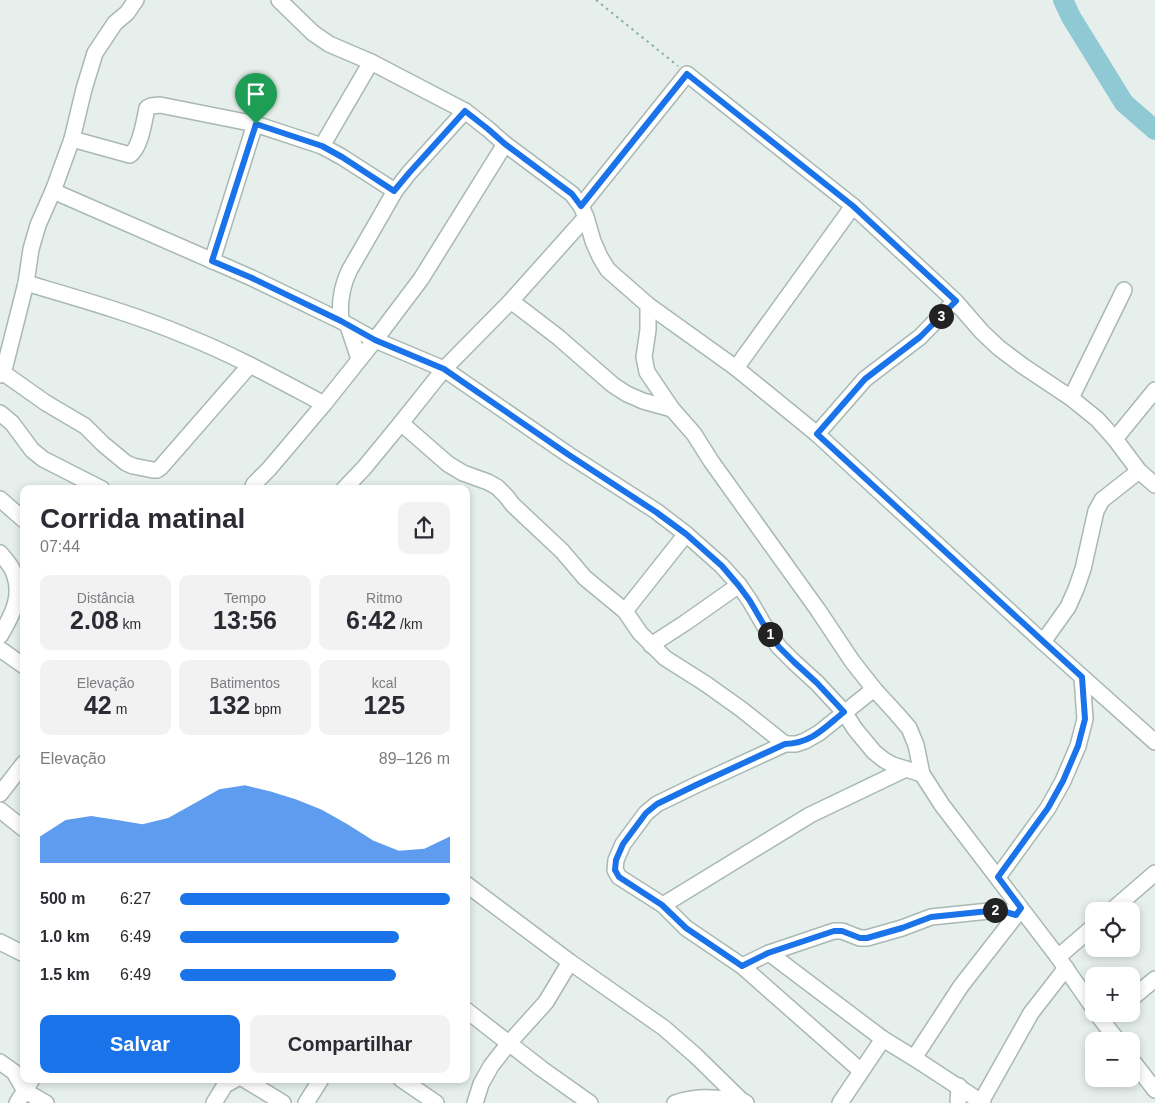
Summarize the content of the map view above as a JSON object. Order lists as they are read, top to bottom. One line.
{"page":{"pins":["3","1","2"],"heading":["Corrida matinal","07:44"],"stats":[["Distância","2.08 km"],["Tempo","13:56"],["Ritmo","6:42 /km"],["Elevação","42 m"],["Batimentos","132 bpm"],["kcal","125"]],"chart":["Elevação","89–126 m"],"list":[{"name":"500 m","note":"6:27"},{"name":"1.0 km","note":"6:49"},{"name":"1.5 km","note":"6:49"}],"map_buttons":["+","−"],"buttons":["Salvar","Compartilhar"]}}
